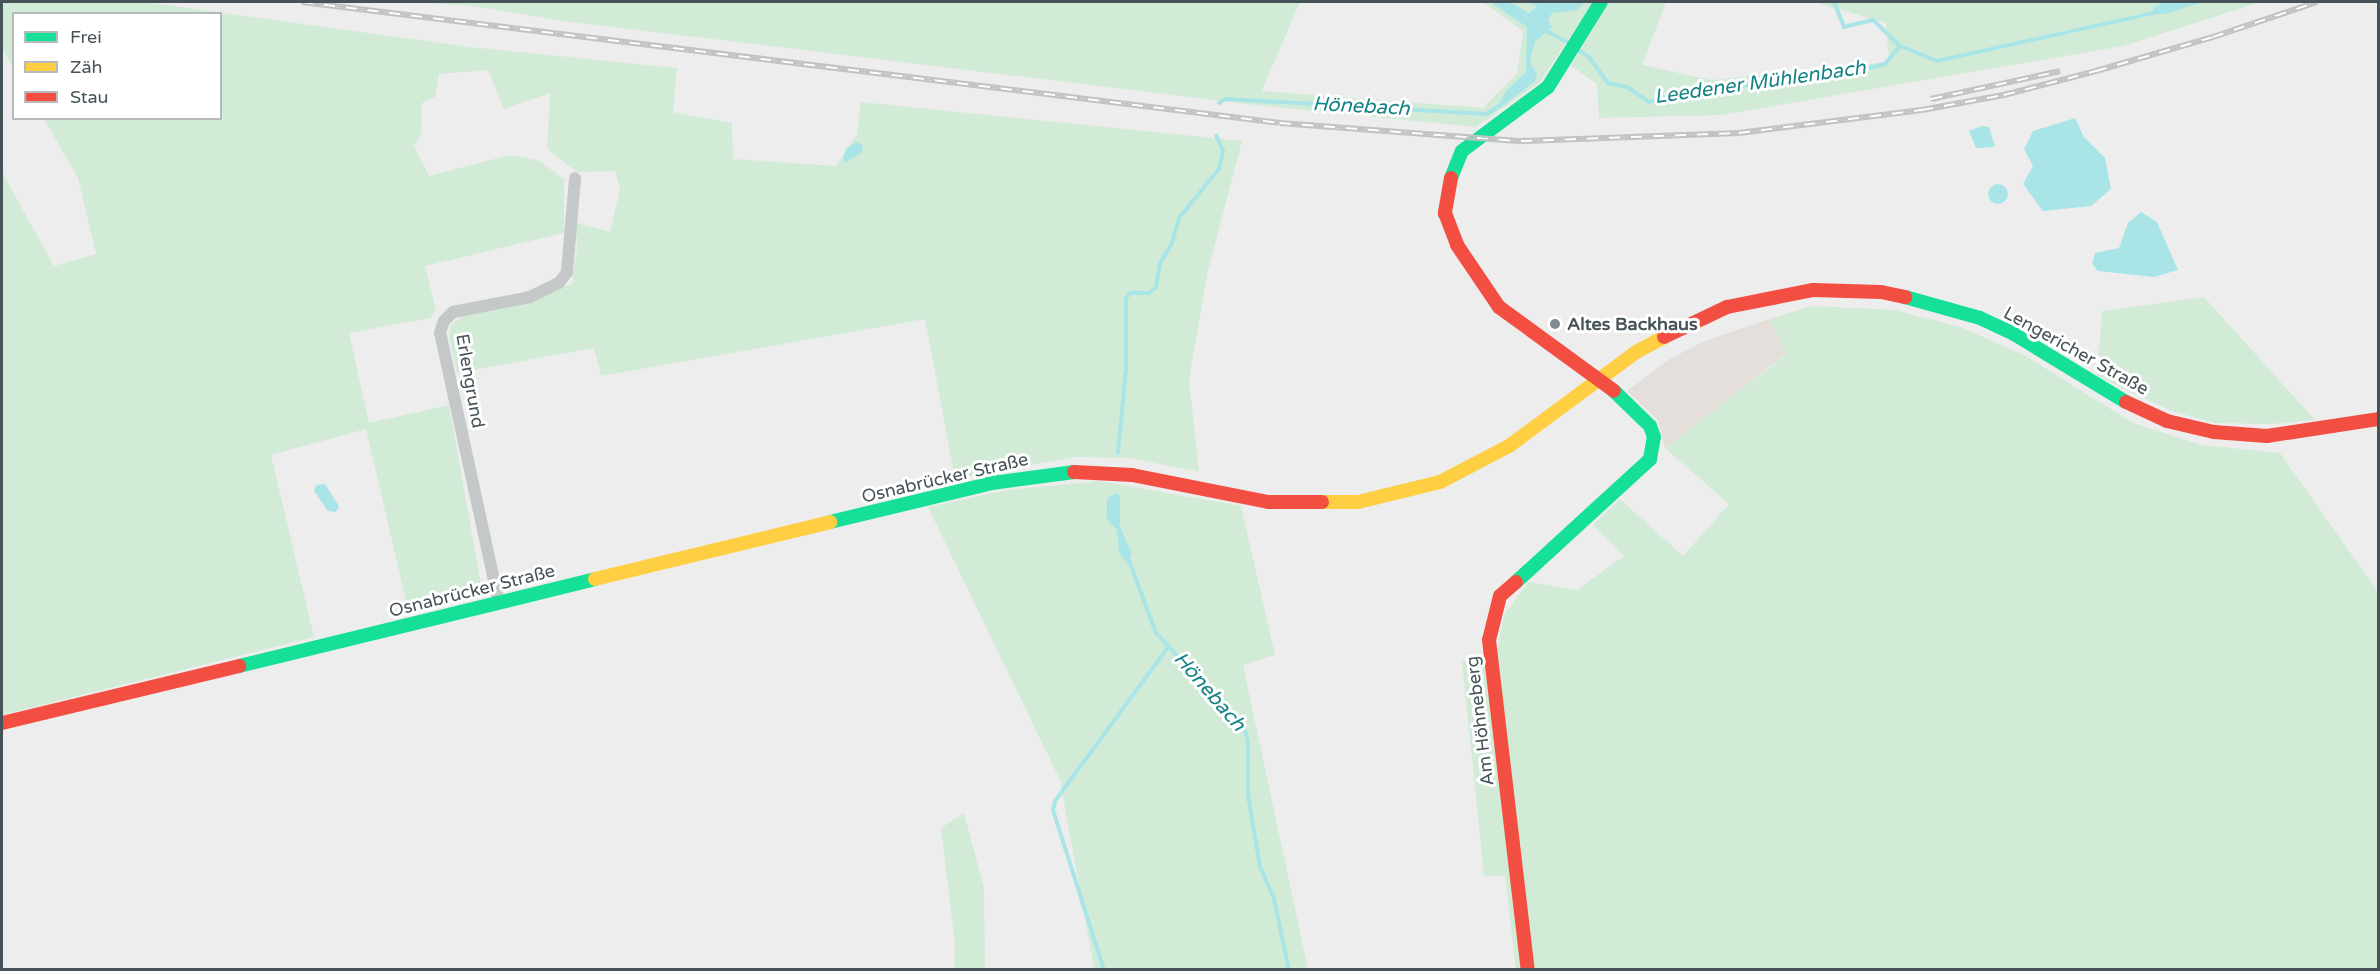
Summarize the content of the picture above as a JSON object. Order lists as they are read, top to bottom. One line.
{"streets":{"main road":["Lengericher Straße","Osnabrücker Straße","Am Höhneberg"],"street":["Erlengrund"]},"crossings":[["Lengericher Straße","Osnabrücker Straße"],["Erlengrund","Osnabrücker Straße"],["Osnabrücker Straße","Am Höhneberg"]],"water":["Leedener Mühlenbach","Hönebach"],"places":["Altes Backhaus"],"legend":["Frei","Zäh","Stau"]}
